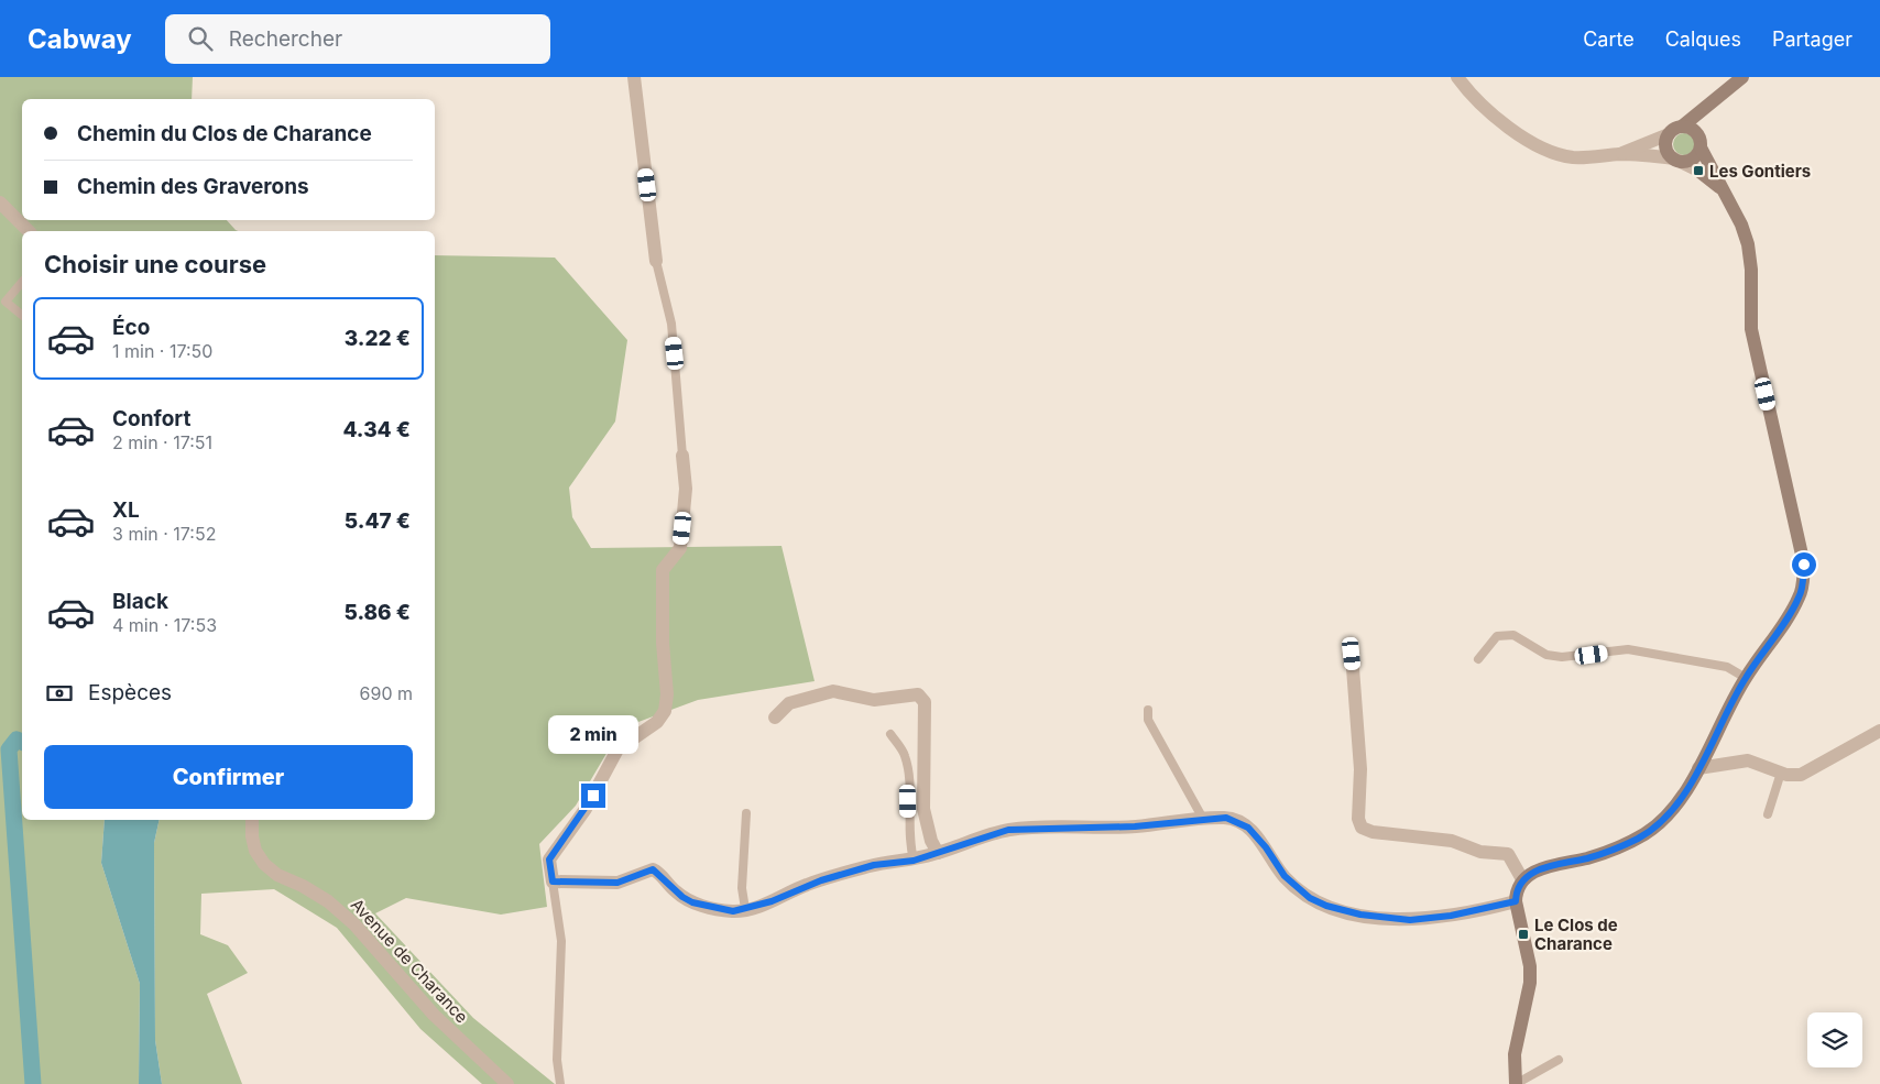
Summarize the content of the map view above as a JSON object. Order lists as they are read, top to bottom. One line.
{"streets":{"street":["Avenue de Charance"]},"places":{"transit":["Les Gontiers","Le Clos de Charance"]},"page":{"header":"Cabway","search":"Rechercher","nav":["Carte","Calques","Partager"],"banner":["Chemin du Clos de Charance","Chemin des Graverons"],"heading":"Choisir une course","list":[{"name":"Éco","note":"1 min · 17:50","value":"3.22 €"},{"name":"Confort","note":"2 min · 17:51","value":"4.34 €"},{"name":"XL","note":"3 min · 17:52","value":"5.47 €"},{"name":"Black","note":"4 min · 17:53","value":"5.86 €"}],"pay":["Espèces","690 m"],"bubble":"2 min","buttons":"Confirmer"}}
